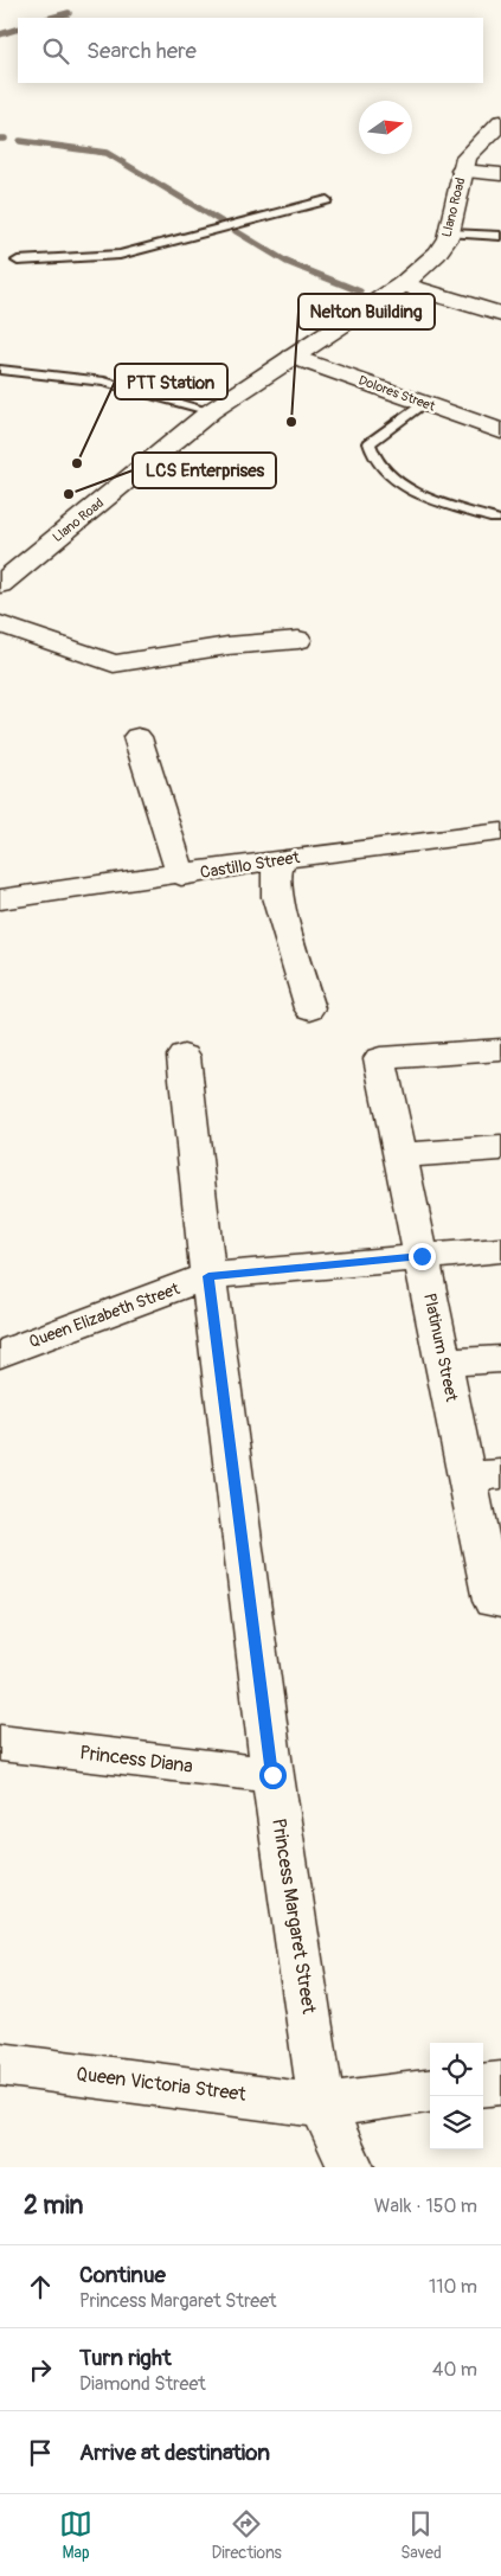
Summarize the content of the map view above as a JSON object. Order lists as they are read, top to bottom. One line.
{"streets":{"street":["Llano Road","Dolores Street","Castillo Street","Queen Elizabeth Street","Platinum Street","Princess Diana","Princess Margaret Street","Queen Victoria Street"]},"crossings":[["Llano Road","Dolores Street"],["Queen Elizabeth Street","Platinum Street"],["Queen Elizabeth Street","Princess Margaret Street"],["Princess Diana","Princess Margaret Street"],["Princess Margaret Street","Queen Victoria Street"]],"places":["Nelton Building","PTT Station","LCS Enterprises"],"north":"right","page":{"search":"Search here","heading":["2 min","Walk · 150 m"],"list":[["Continue","Princess Margaret Street","110 m"],["Turn right","Diamond Street","40 m"],"Arrive at destination"],"nav":["Map","Directions","Saved"]}}
